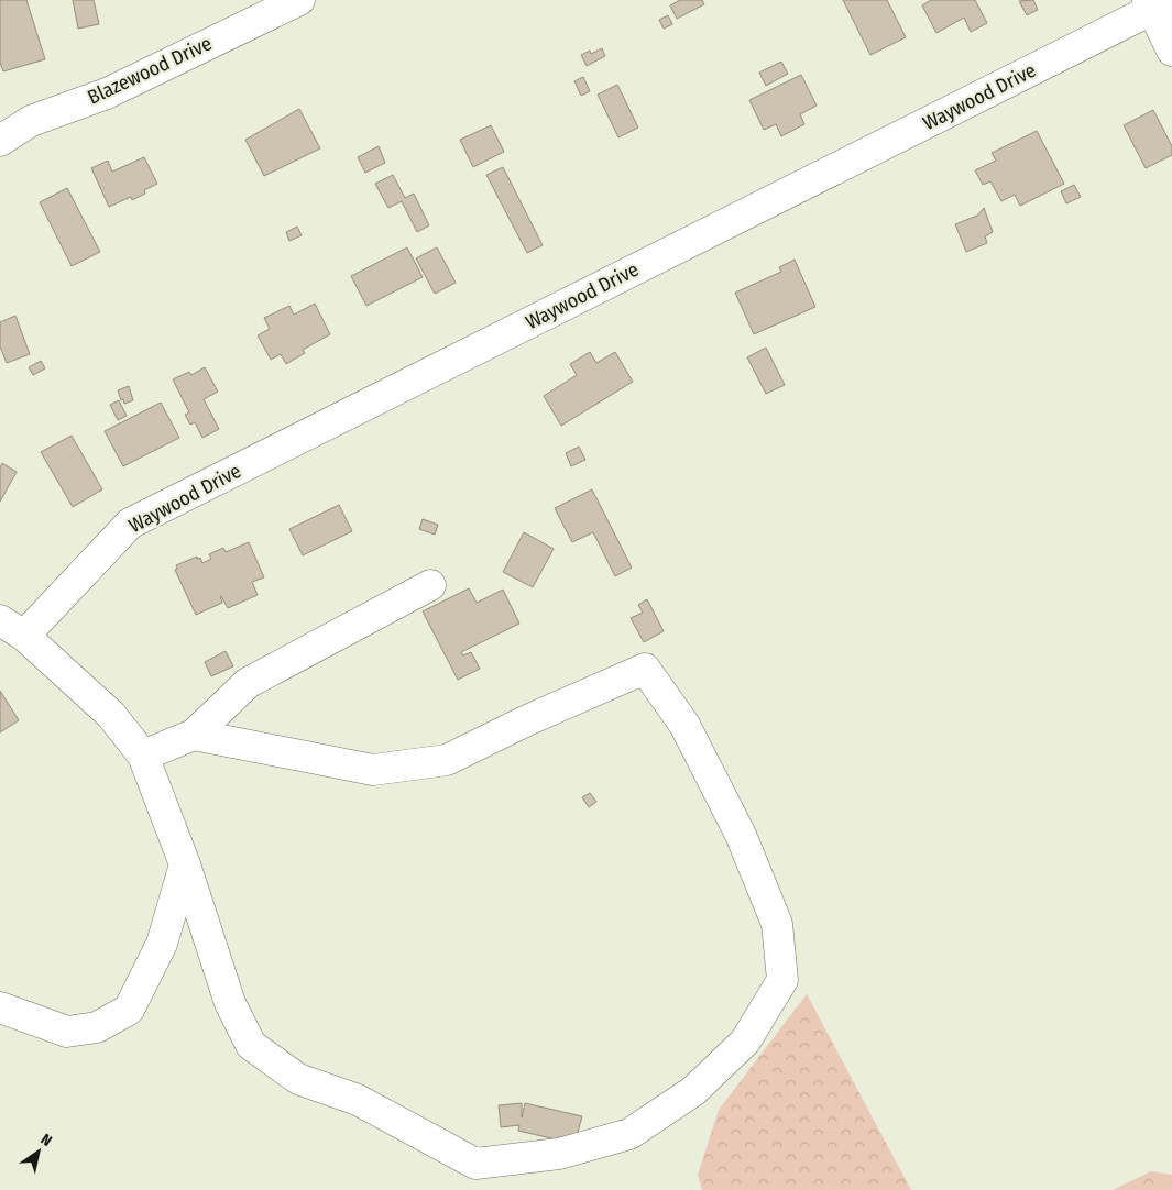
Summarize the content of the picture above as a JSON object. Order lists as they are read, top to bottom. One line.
{"streets":{"street":["Blazewood Drive","Waywood Drive"]},"north":"top right"}
